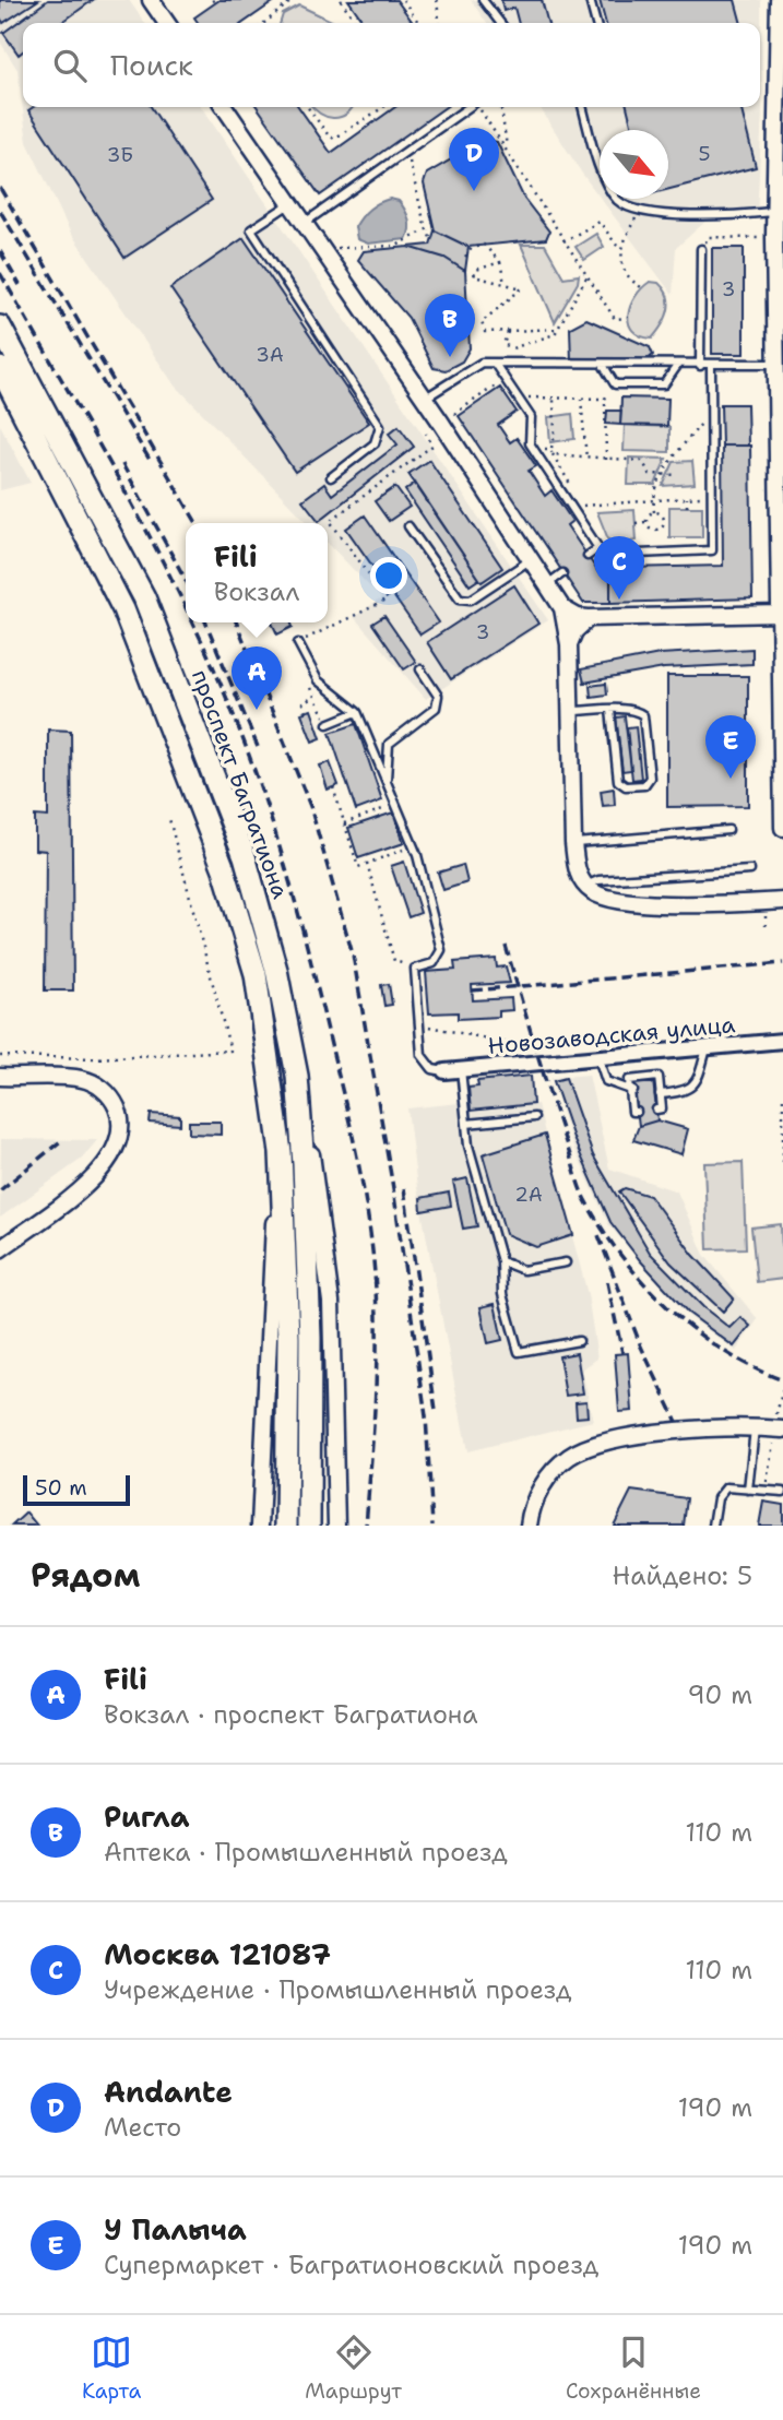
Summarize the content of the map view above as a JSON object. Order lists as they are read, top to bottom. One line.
{"streets":{"main road":["проспект Багратиона"],"street":["Новозаводская улица"]},"house_numbers":["5","3Б","3","3А","3","2А"],"scale_bar":"50 m","north":"bottom right","page":{"search":"Поиск","pins":["D","B","C","A","E"],"popup":["Fili","Вокзал"],"scale":"50 m","heading":["Рядом","Найдено: 5"],"list":[{"mark":"A","name":"Fili","note":"Вокзал · проспект Багратиона","value":"90 m"},{"mark":"B","name":"Ригла","note":"Аптека · Промышленный проезд","value":"110 m"},{"mark":"C","name":"Москва 121087","note":"Учреждение · Промышленный проезд","value":"110 m"},{"mark":"D","name":"Andante","note":"Место","value":"190 m"},{"mark":"E","name":"У Палыча","note":"Супермаркет · Багратионовский проезд","value":"190 m"}],"nav":["Карта","Маршрут","Сохранённые"]}}
